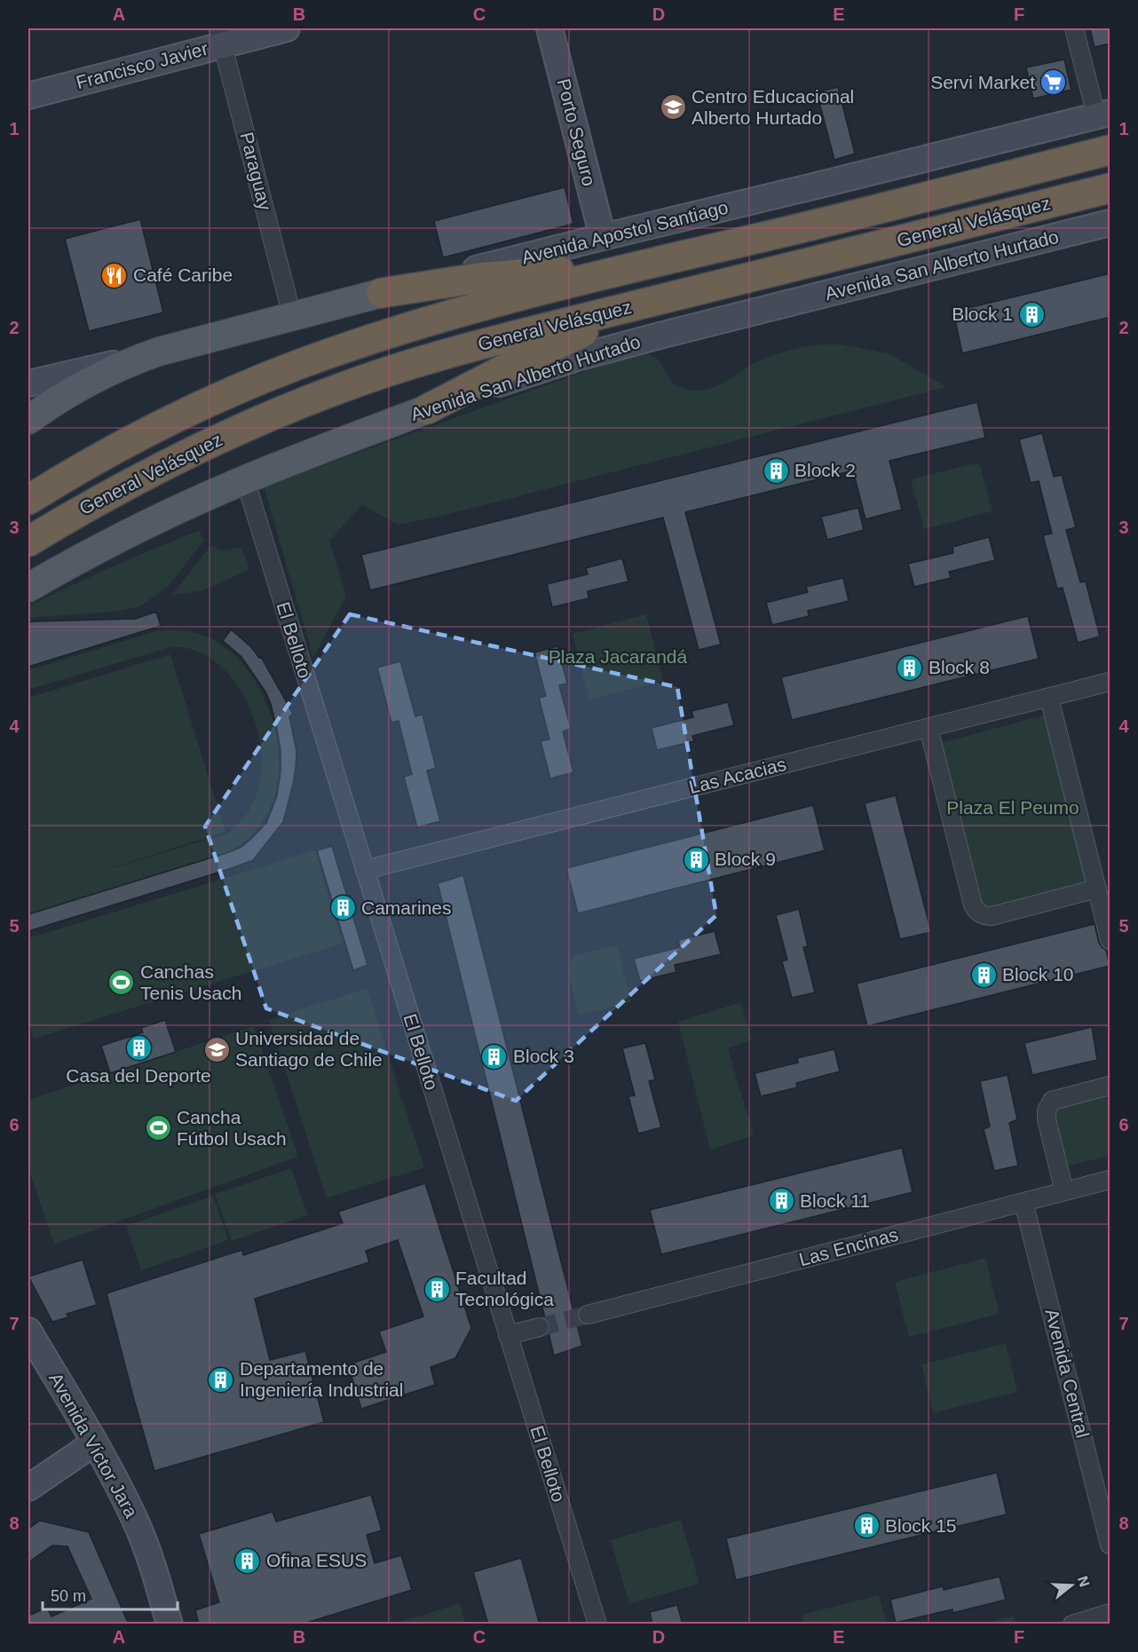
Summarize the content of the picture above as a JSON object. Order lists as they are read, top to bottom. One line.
{"streets":{"highway":["General Velásquez"],"main road":["Francisco Javier","Porto Seguro","Avenida Apostol Santiago","Avenida San Alberto Hurtado","Avenida Víctor Jara"],"street":["Paraguay","El Belloto","Las Acacias","Las Encinas","Avenida Central"]},"crossings":[["Francisco Javier","Paraguay"],["Porto Seguro","Avenida Apostol Santiago"],["Paraguay","Avenida Apostol Santiago"],["Avenida San Alberto Hurtado","El Belloto"],["El Belloto","Las Acacias"],["Las Encinas","Avenida Central"]],"parks":["Plaza Jacarandá","Plaza El Peumo"],"places":{"supermarket":["Servi Market"],"school or university":["Centro Educacional Alberto Hurtado","Universidad de Santiago de Chile"],"restaurant":["Café Caribe"],"building":["Block 1","Block 2","Block 8","Block 9","Camarines","Block 10","Casa del Deporte","Block 3","Block 11","Facultad Tecnológica","Departamento de Ingeniería Industrial","Block 15","Ofina ESUS"],"sports":["Canchas Tenis Usach","Cancha Fútbol Usach"]},"scale_bar":"50 m","north":"right","grid":{"columns":["A","B","C","D","E","F"],"rows":["1","2","3","4","5","6","7","8"]}}
